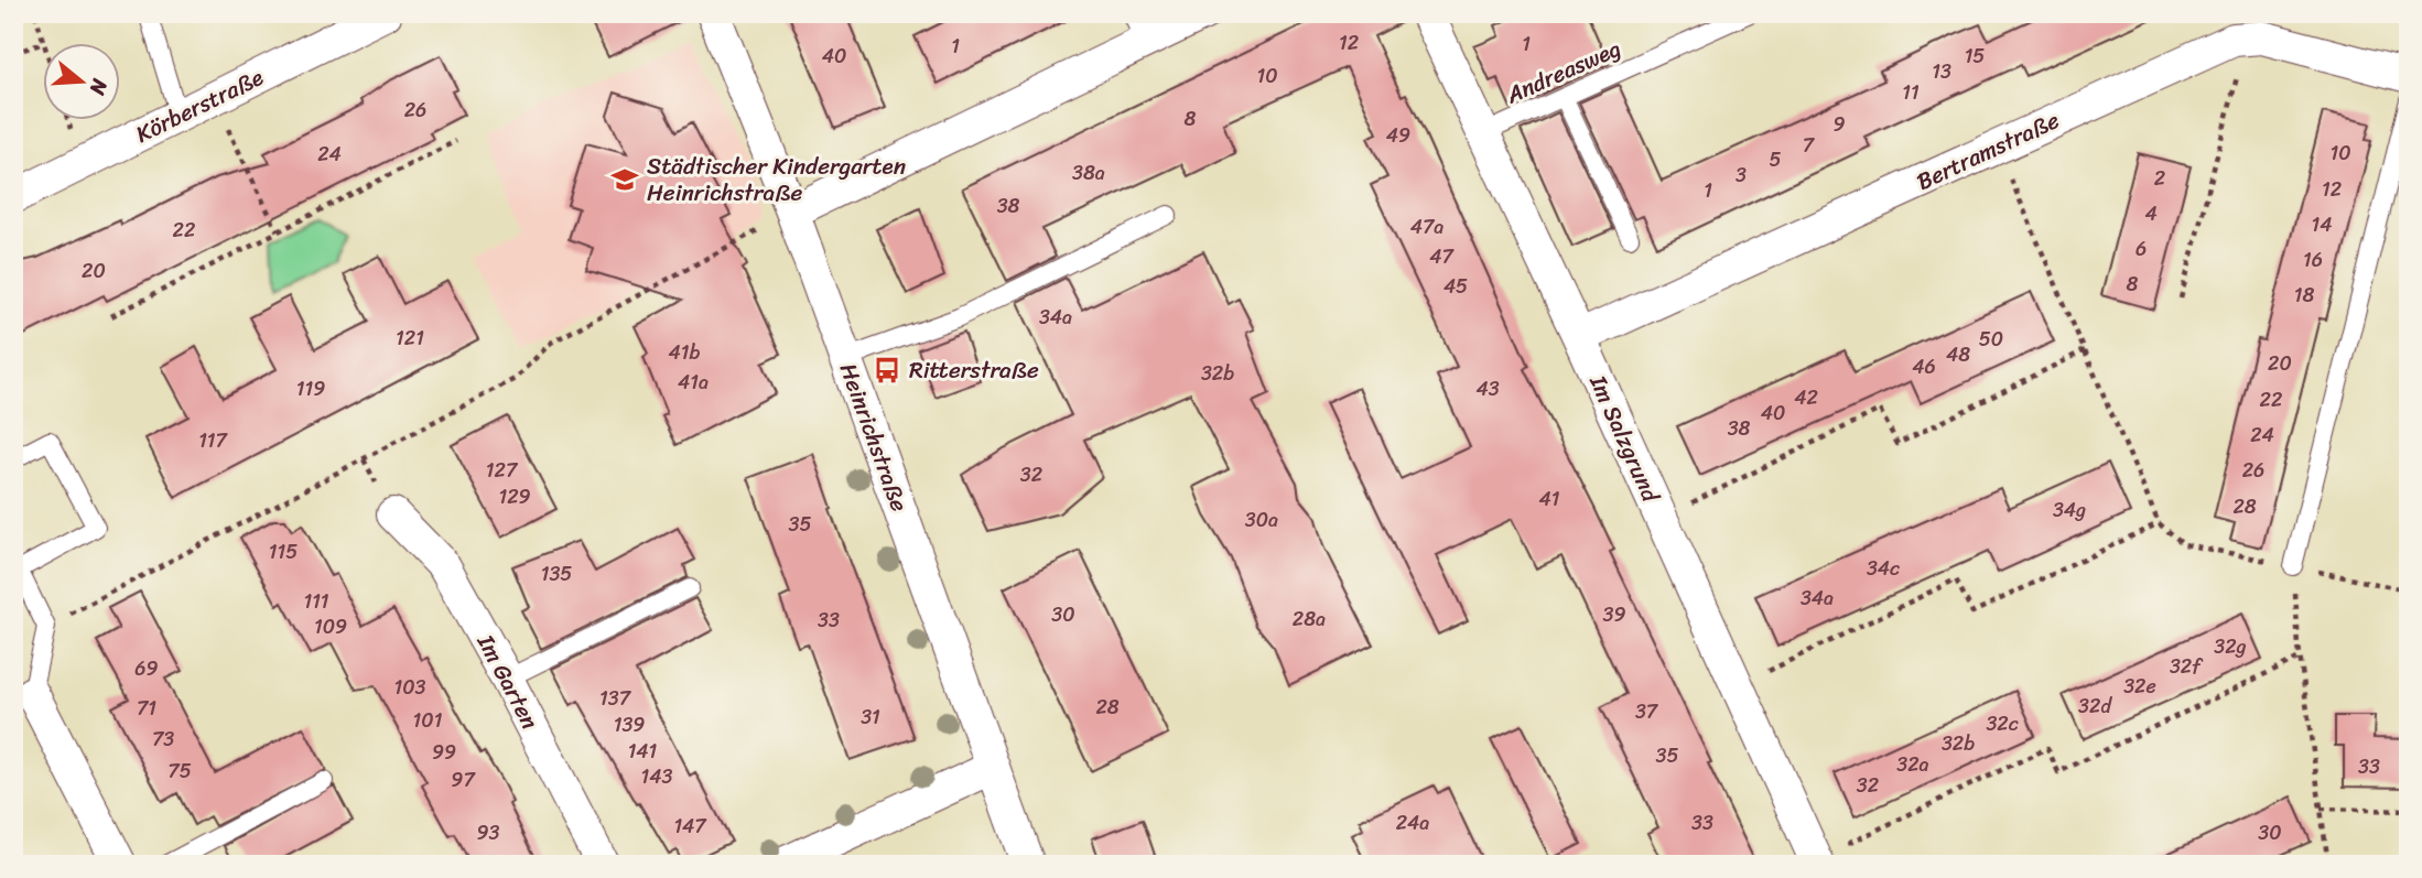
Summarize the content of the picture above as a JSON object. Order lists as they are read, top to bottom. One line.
{"streets":{"street":["Körberstraße","Bertramstraße","Heinrichstraße","Im Salzgrund","Im Garten"],"lane":["Andreasweg"]},"crossings":[["Andreasweg","Im Salzgrund"],["Bertramstraße","Im Salzgrund"]],"places":{"school or university":["Städtischer Kindergarten Heinrichstraße"],"bus stop":["Ritterstraße"]},"house_numbers":["12","1","1","40","15","13","10","11","26","8","9","49","7","10","24","5","38a","3","2","12","1","38","4","14","47a","22","6","47","16","20","8","45","18","34a","121","50","41b","48","20","46","32b","41a","119","43","42","22","40","38","24","117","127","26","32","129","41","28","34g","30a","35","115","34c","135","34a","111","30","39","28a","33","109","32g","32f","69","32e","103","137","32d","28","71","37","31","101","32c","139","73","32b","141","99","35","32a","33","75","143","97","32","24a","33","147","93","30"],"north":"right"}
